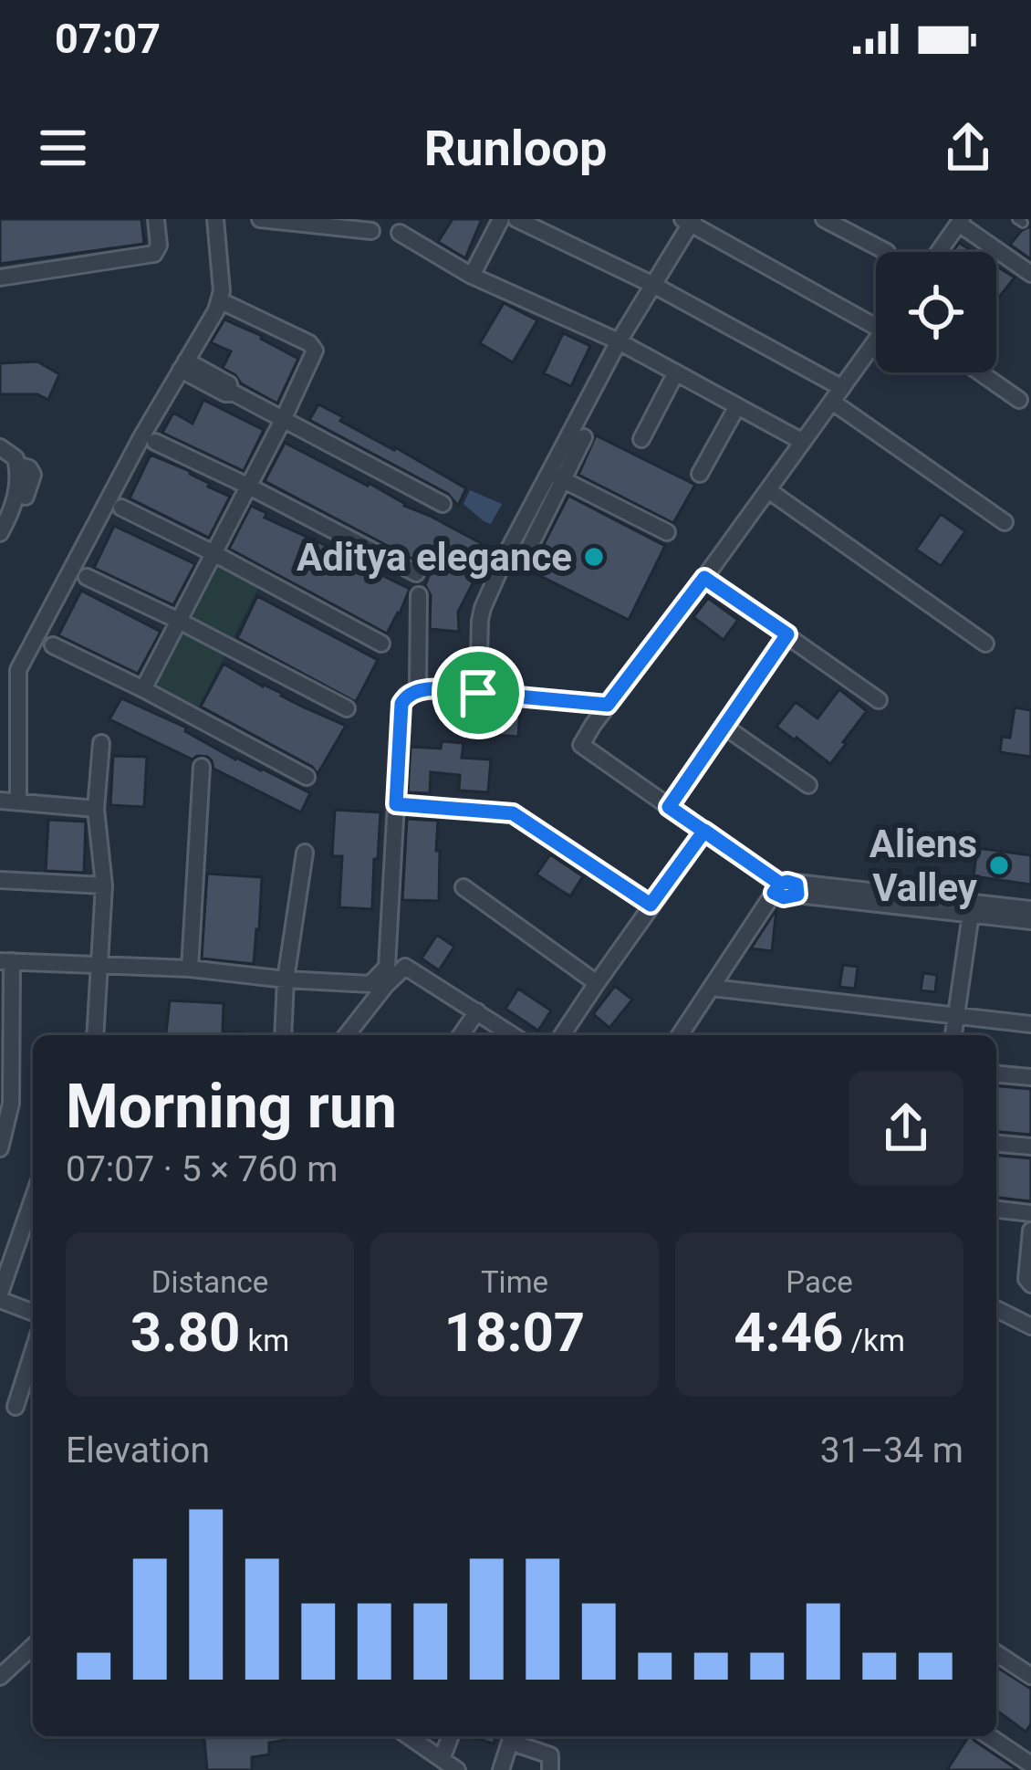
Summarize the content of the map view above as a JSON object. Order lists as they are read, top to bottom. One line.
{"places":["Aditya elegance","Aliens Valley"],"page":{"status":"07:07","header":"Runloop","heading":["Morning run","07:07 · 5 × 760 m"],"stats":[["Distance","3.80 km"],["Time","18:07"],["Pace","4:46 /km"]],"chart":["Elevation","31–34 m"]}}
